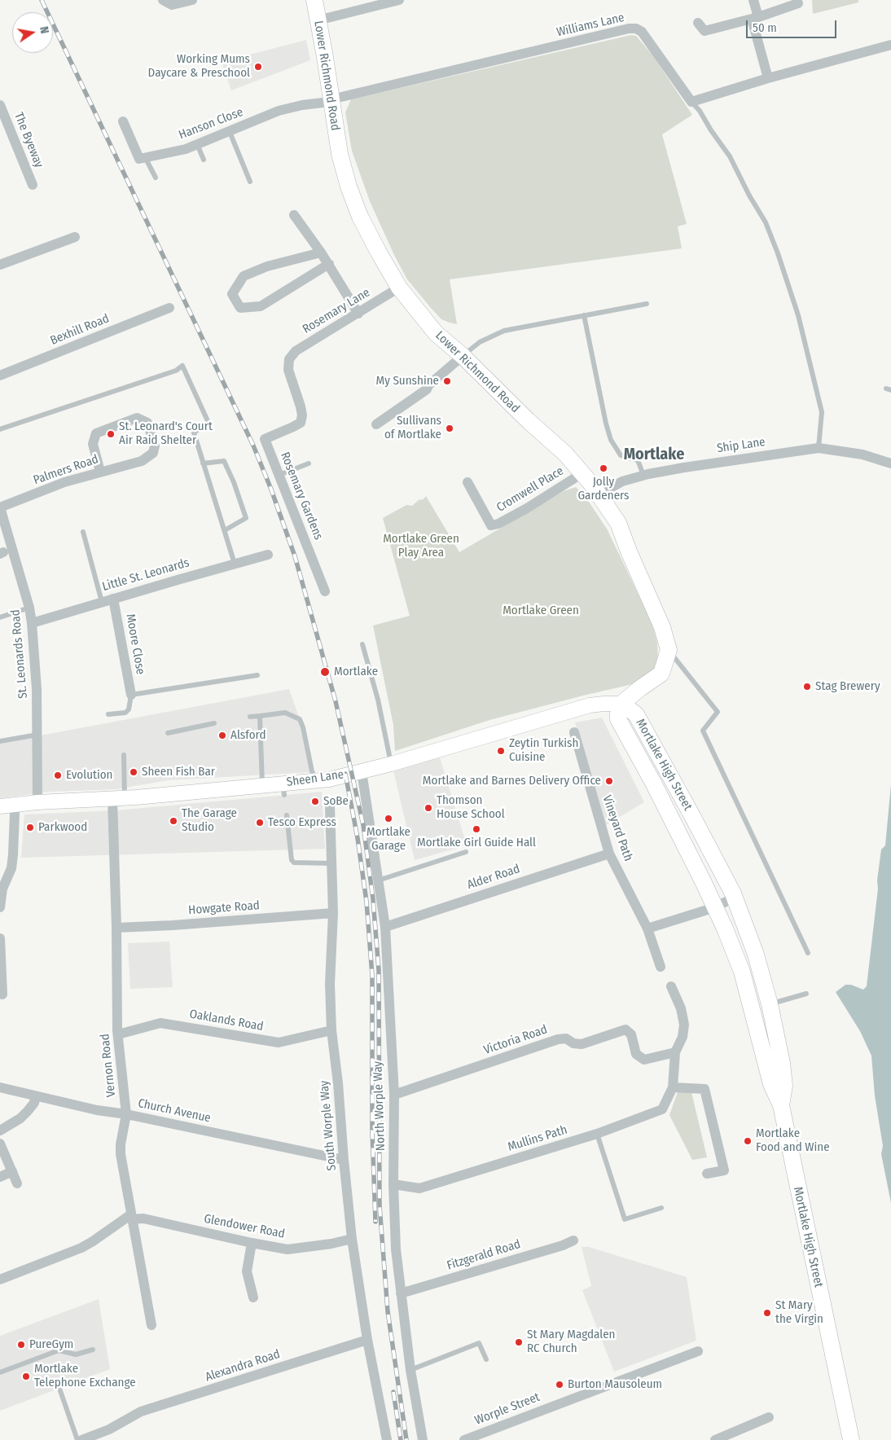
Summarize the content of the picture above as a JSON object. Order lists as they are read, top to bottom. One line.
{"streets":{"main road":["Lower Richmond Road","Mortlake High Street","Sheen Lane"],"street":["Williams Lane","Hanson Close","The Byeway","Rosemary Lane","Bexhill Road","Ship Lane","Palmers Road","Cromwell Place","Rosemary Gardens","Little St. Leonards","Moore Close","St. Leonards Road","Vineyard Path","Alder Road","Howgate Road","Oaklands Road","Victoria Road","Vernon Road","North Worple Way","Church Avenue","South Worple Way","Mullins Path","Glendower Road","Fitzgerald Road","Alexandra Road","Worple Street"]},"crossings":[["Williams Lane","Lower Richmond Road"],["Williams Lane","Hanson Close"],["Lower Richmond Road","Hanson Close"],["Lower Richmond Road","Rosemary Lane"],["Lower Richmond Road","Ship Lane"],["Lower Richmond Road","Cromwell Place"],["Rosemary Lane","Rosemary Gardens"],["Palmers Road","St. Leonards Road"],["Little St. Leonards","Moore Close"],["Little St. Leonards","St. Leonards Road"],["St. Leonards Road","Sheen Lane"],["Mortlake High Street","Sheen Lane"],["Sheen Lane","Vernon Road"],["Sheen Lane","North Worple Way"],["Vineyard Path","Alder Road"],["Alder Road","North Worple Way"],["Howgate Road","Vernon Road"],["Howgate Road","South Worple Way"],["Oaklands Road","Vernon Road"],["Oaklands Road","South Worple Way"],["Victoria Road","North Worple Way"],["Vernon Road","Church Avenue"],["Vernon Road","Glendower Road"],["North Worple Way","Mullins Path"],["North Worple Way","Fitzgerald Road"],["Church Avenue","South Worple Way"],["South Worple Way","Glendower Road"],["South Worple Way","Alexandra Road"]],"districts":["Mortlake"],"parks":["Mortlake Green Play Area","Mortlake Green"],"places":["Working Mums Daycare & Preschool","My Sunshine","Sullivans of Mortlake","St. Leonard's Court Air Raid Shelter","Jolly Gardeners","Mortlake","Stag Brewery","Alsford","Zeytin Turkish Cuisine","Sheen Fish Bar","Evolution","Mortlake and Barnes Delivery Office","SoBe","Thomson House School","Mortlake Garage","The Garage Studio","Tesco Express","Parkwood","Mortlake Girl Guide Hall","Mortlake Food and Wine","St Mary the Virgin","St Mary Magdalen RC Church","PureGym","Mortlake Telephone Exchange","Burton Mausoleum"],"scale_bar":"50 m","north":"right"}
